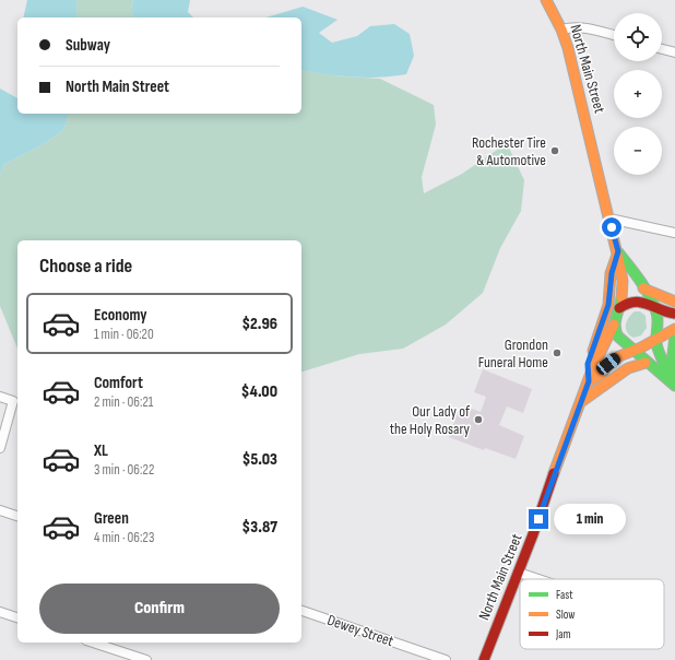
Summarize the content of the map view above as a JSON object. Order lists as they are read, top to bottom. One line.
{"streets":{"main road":["North Main Street"],"street":["Dewey Street"]},"places":["Rochester Tire & Automotive","Grondon Funeral Home","Our Lady of the Holy Rosary"],"legend":["Fast","Slow","Jam"],"page":{"map_buttons":["+","−"],"banner":["Subway","North Main Street"],"heading":"Choose a ride","list":[{"name":"Economy","note":"1 min · 06:20","value":"$2.96"},{"name":"Comfort","note":"2 min · 06:21","value":"$4.00"},{"name":"XL","note":"3 min · 06:22","value":"$5.03"},{"name":"Green","note":"4 min · 06:23","value":"$3.87"}],"bubble":"1 min","buttons":"Confirm"}}
